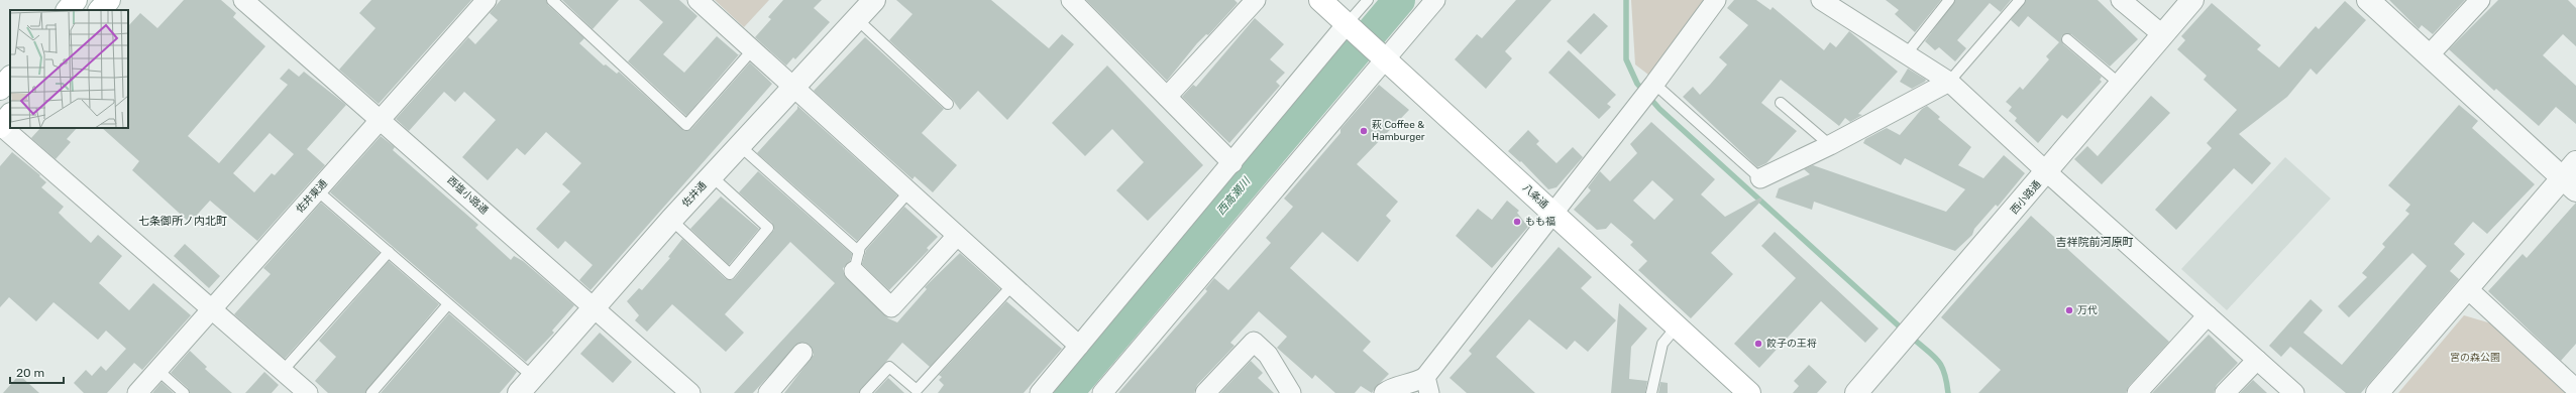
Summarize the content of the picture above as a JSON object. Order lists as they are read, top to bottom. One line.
{"streets":{"main road":["八条通"],"street":["佐井通","西塩小路通","佐井東通","西小路通"]},"crossings":[["佐井通","西塩小路通"],["西塩小路通","佐井東通"]],"districts":["七条御所ノ内北町","吉祥院前河原町"],"water":["西高瀬川"],"parks":["宮の森公園"],"places":["萩 Coffee & Hamburger","もも福","万代","餃子の王将"],"scale_bar":"20 m"}
